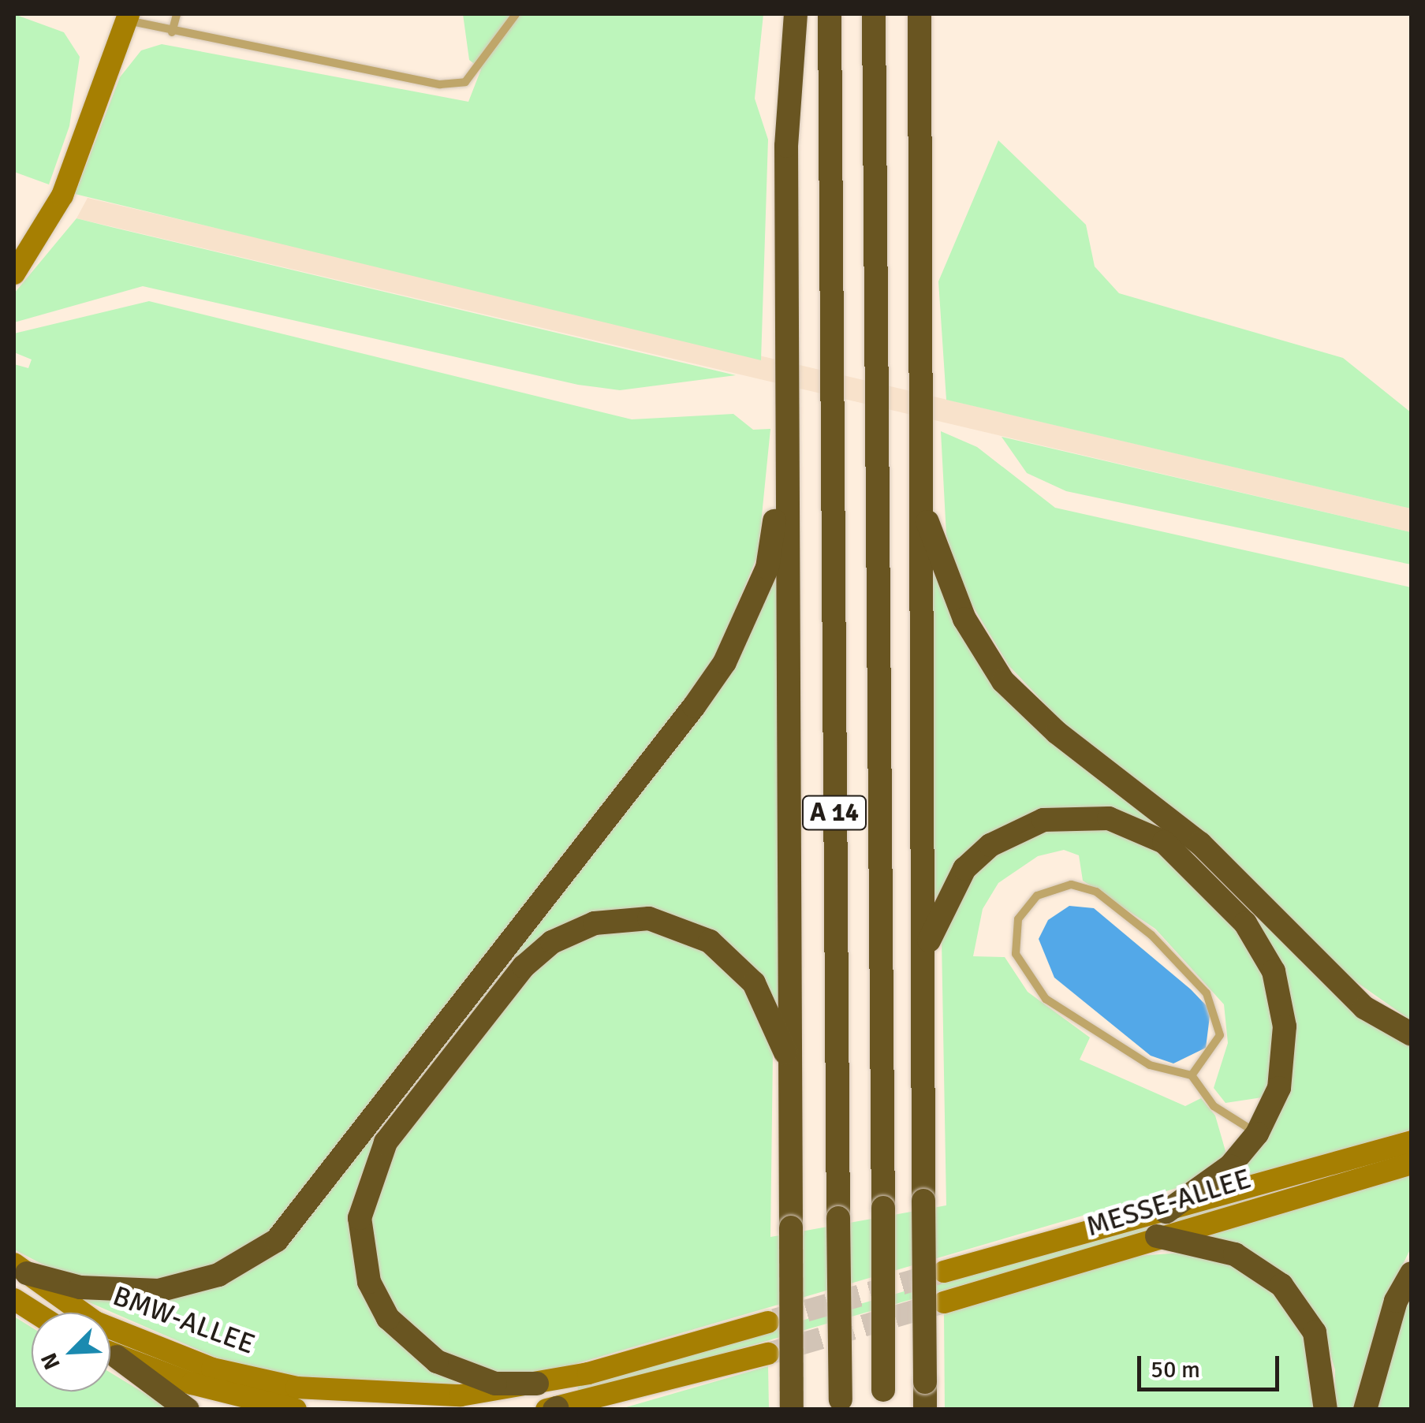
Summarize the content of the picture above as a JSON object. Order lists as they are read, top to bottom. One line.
{"streets":{"highway":["A 14"],"main road":["MESSE-ALLEE","BMW-ALLEE"]},"scale_bar":"50 m","north":"bottom left"}
